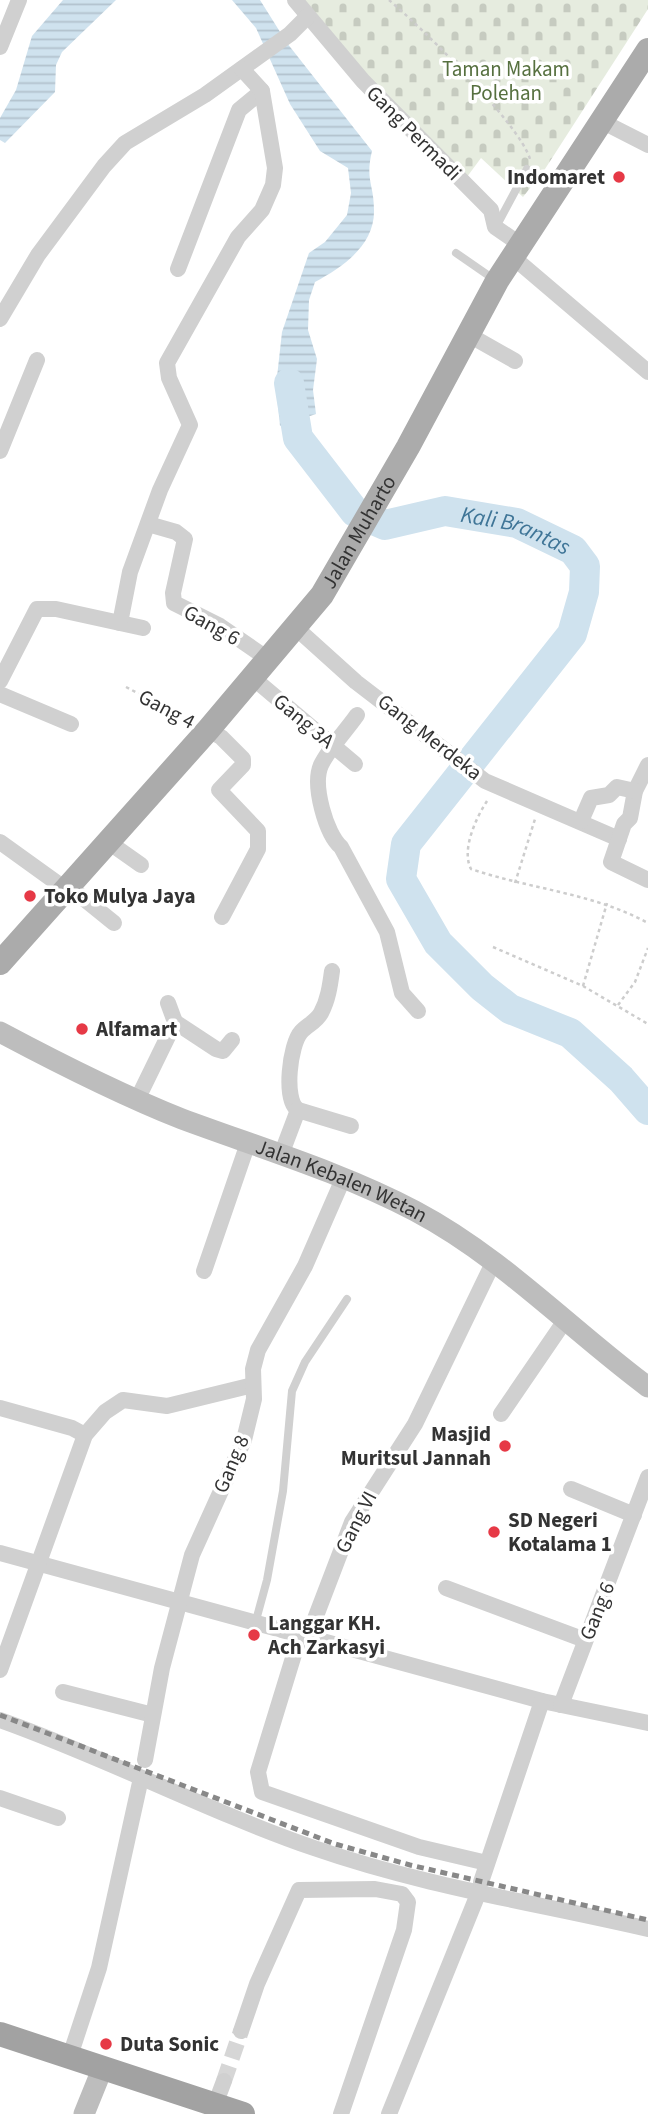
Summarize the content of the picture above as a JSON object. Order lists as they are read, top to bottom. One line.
{"streets":{"main road":["Jalan Muharto","Jalan Kebalen Wetan"],"street":["Gang Permadi","Gang 6","Gang 3A","Gang Merdeka","Gang 8","Gang VI"],"path":["Gang 4"]},"crossings":[["Gang Permadi","Jalan Muharto"],["Jalan Muharto","Gang 6"],["Jalan Muharto","Gang 4"],["Jalan Muharto","Gang 3A"],["Jalan Muharto","Gang Merdeka"],["Gang 6","Gang 3A"],["Jalan Kebalen Wetan","Gang 8"],["Jalan Kebalen Wetan","Gang VI"]],"water":["Kali Brantas"],"parks":["Taman Makam Polehan"],"places":["Indomaret","Toko Mulya Jaya","Alfamart","Masjid Muritsul Jannah","SD Negeri Kotalama 1","Langgar KH. Ach Zarkasyi","Duta Sonic"]}
